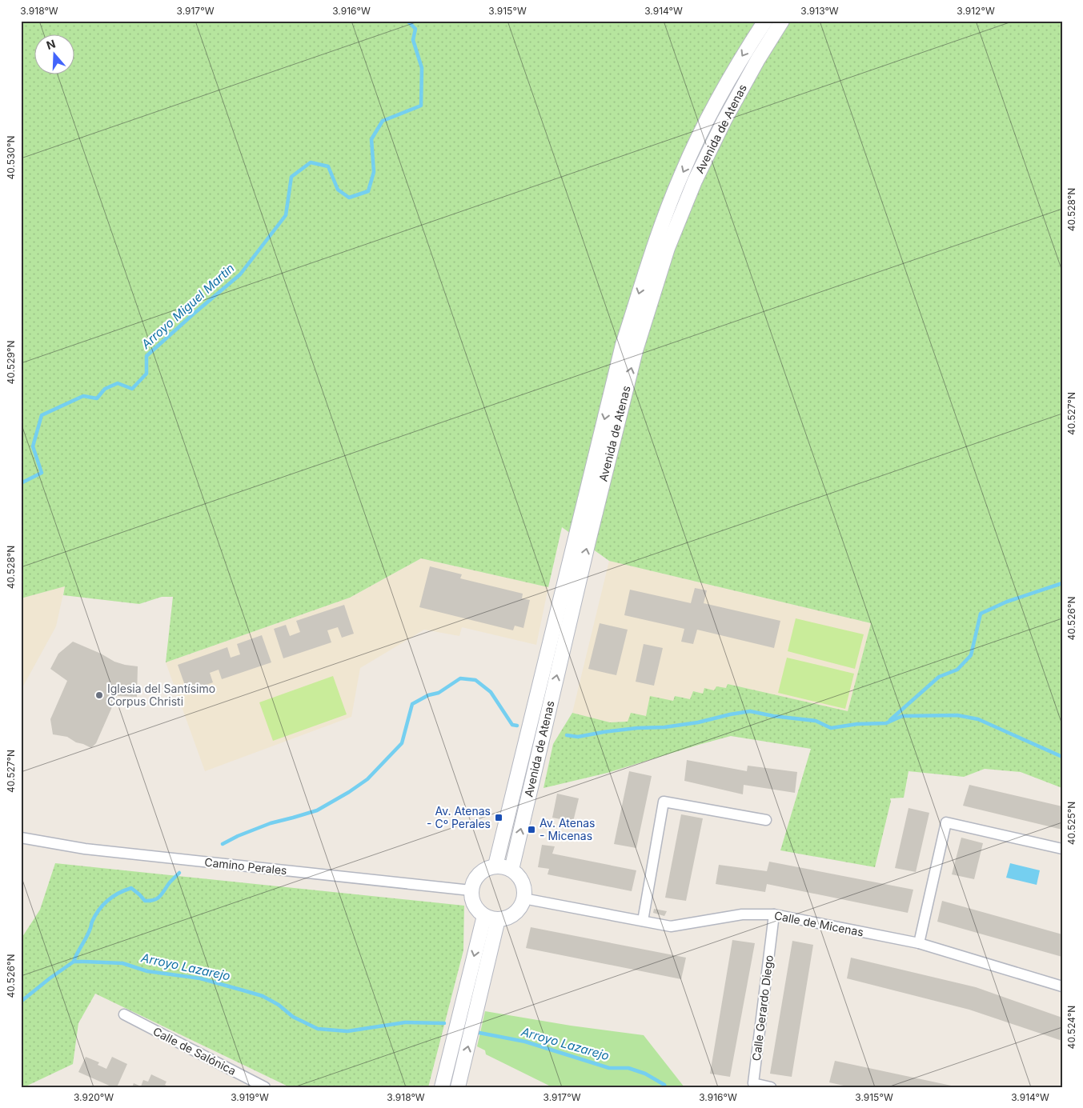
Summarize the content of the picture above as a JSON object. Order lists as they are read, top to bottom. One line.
{"streets":{"main road":["Avenida de Atenas"],"street":["Camino Perales","Calle de Micenas","Calle Gerardo Diego","Calle de Salónica"]},"crossings":[["Avenida de Atenas","Camino Perales"],["Avenida de Atenas","Calle de Micenas"],["Camino Perales","Calle de Micenas"],["Calle de Micenas","Calle Gerardo Diego"]],"water":["Arroyo Miguel Martin","Arroyo Lazarejo"],"places":{"other":["Iglesia del Santísimo Corpus Christi"],"transit":["Av. Atenas - Cº Perales","Av. Atenas - Micenas"]},"north":"top","coordinates":["3.918°W","3.917°W","3.916°W","3.915°W","3.914°W","3.913°W","3.912°W","40.530°N","40.528°N","40.529°N","40.527°N","40.526°N","40.525°N","40.524°N","3.920°W","3.919°W"]}
